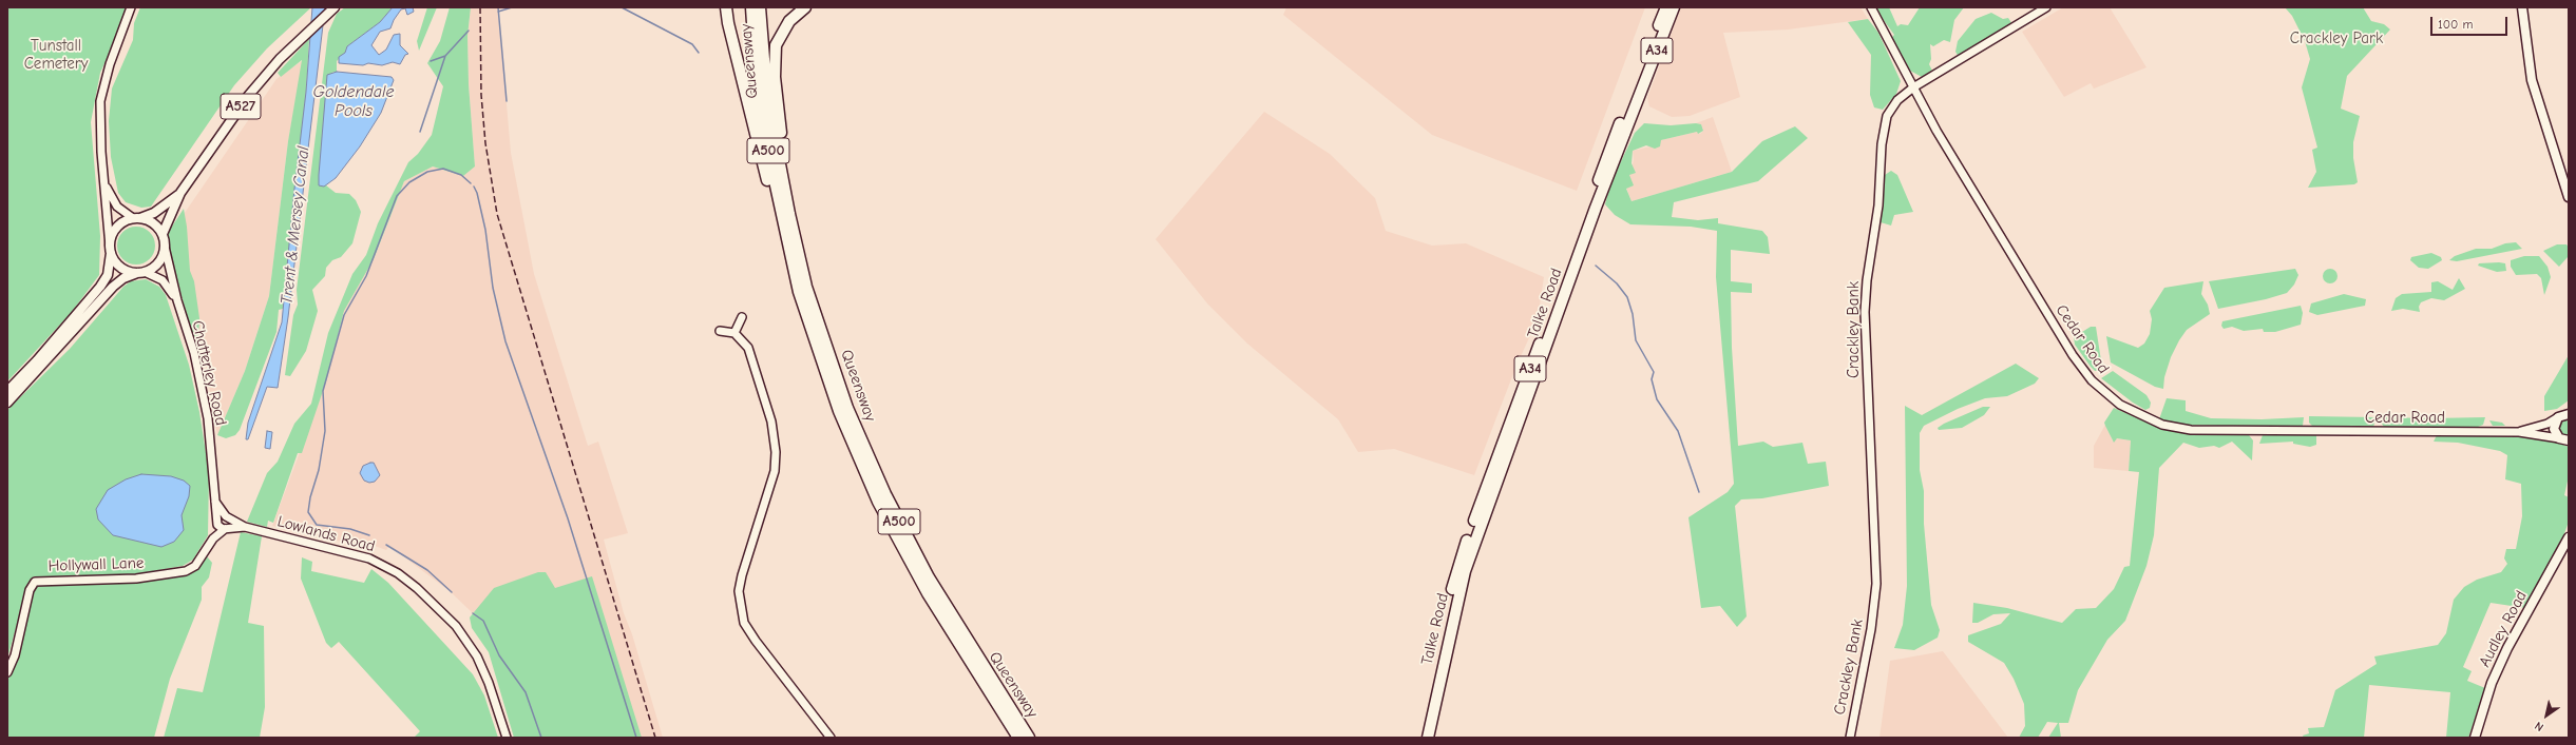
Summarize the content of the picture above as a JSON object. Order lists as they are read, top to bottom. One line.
{"streets":{"highway":["A34","Queensway","A500","Talke Road"],"main road":["A527","Audley Road"],"street":["Crackley Bank","Cedar Road","Chatterley Road","Lowlands Road","Hollywall Lane"]},"crossings":[["A527","Chatterley Road"],["Crackley Bank","Cedar Road"],["Chatterley Road","Lowlands Road"],["Chatterley Road","Hollywall Lane"],["Lowlands Road","Hollywall Lane"]],"water":["Goldendale Pools","Trent & Mersey Canal"],"parks":["Crackley Park","Tunstall Cemetery"],"scale_bar":"100 m","north":"bottom left"}
